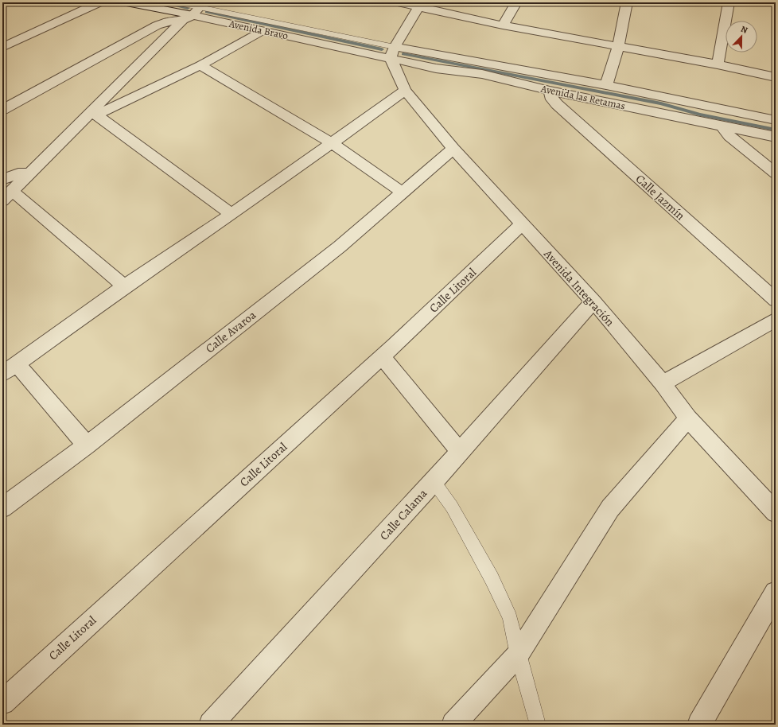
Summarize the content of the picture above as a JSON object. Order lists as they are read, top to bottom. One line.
{"streets":{"street":["Avenida Bravo","Avenida las Retamas","Calle Jazmín","Avenida Integración","Calle Litoral","Calle Avaroa","Calle Calama"]},"crossings":[["Avenida Bravo","Avenida las Retamas"],["Avenida Bravo","Avenida Integración"],["Avenida las Retamas","Calle Jazmín"],["Avenida las Retamas","Avenida Integración"],["Avenida Integración","Calle Litoral"],["Avenida Integración","Calle Avaroa"],["Avenida Integración","Calle Calama"]],"north":"top"}
